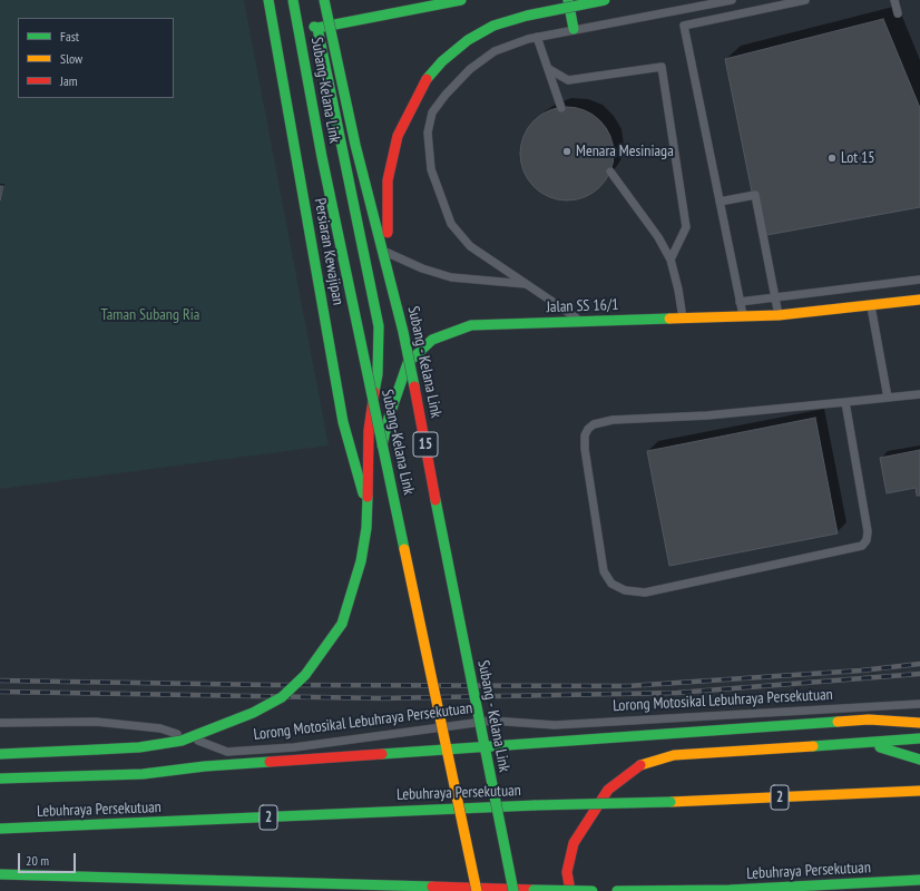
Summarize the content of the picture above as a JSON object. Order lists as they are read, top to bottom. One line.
{"streets":{"main road":["Subang-Kelana Link","Persiaran Kewajipan","Jalan SS 16/1","Subang - Kelana Link","15","Lebuhraya Persekutuan","2"],"lane":["Lorong Motosikal Lebuhraya Persekutuan"]},"crossings":[["Persiaran Kewajipan","Jalan SS 16/1"]],"parks":["Taman Subang Ria"],"places":["Menara Mesiniaga","Lot 15"],"legend":["Fast","Slow","Jam"],"scale_bar":"20 m"}
